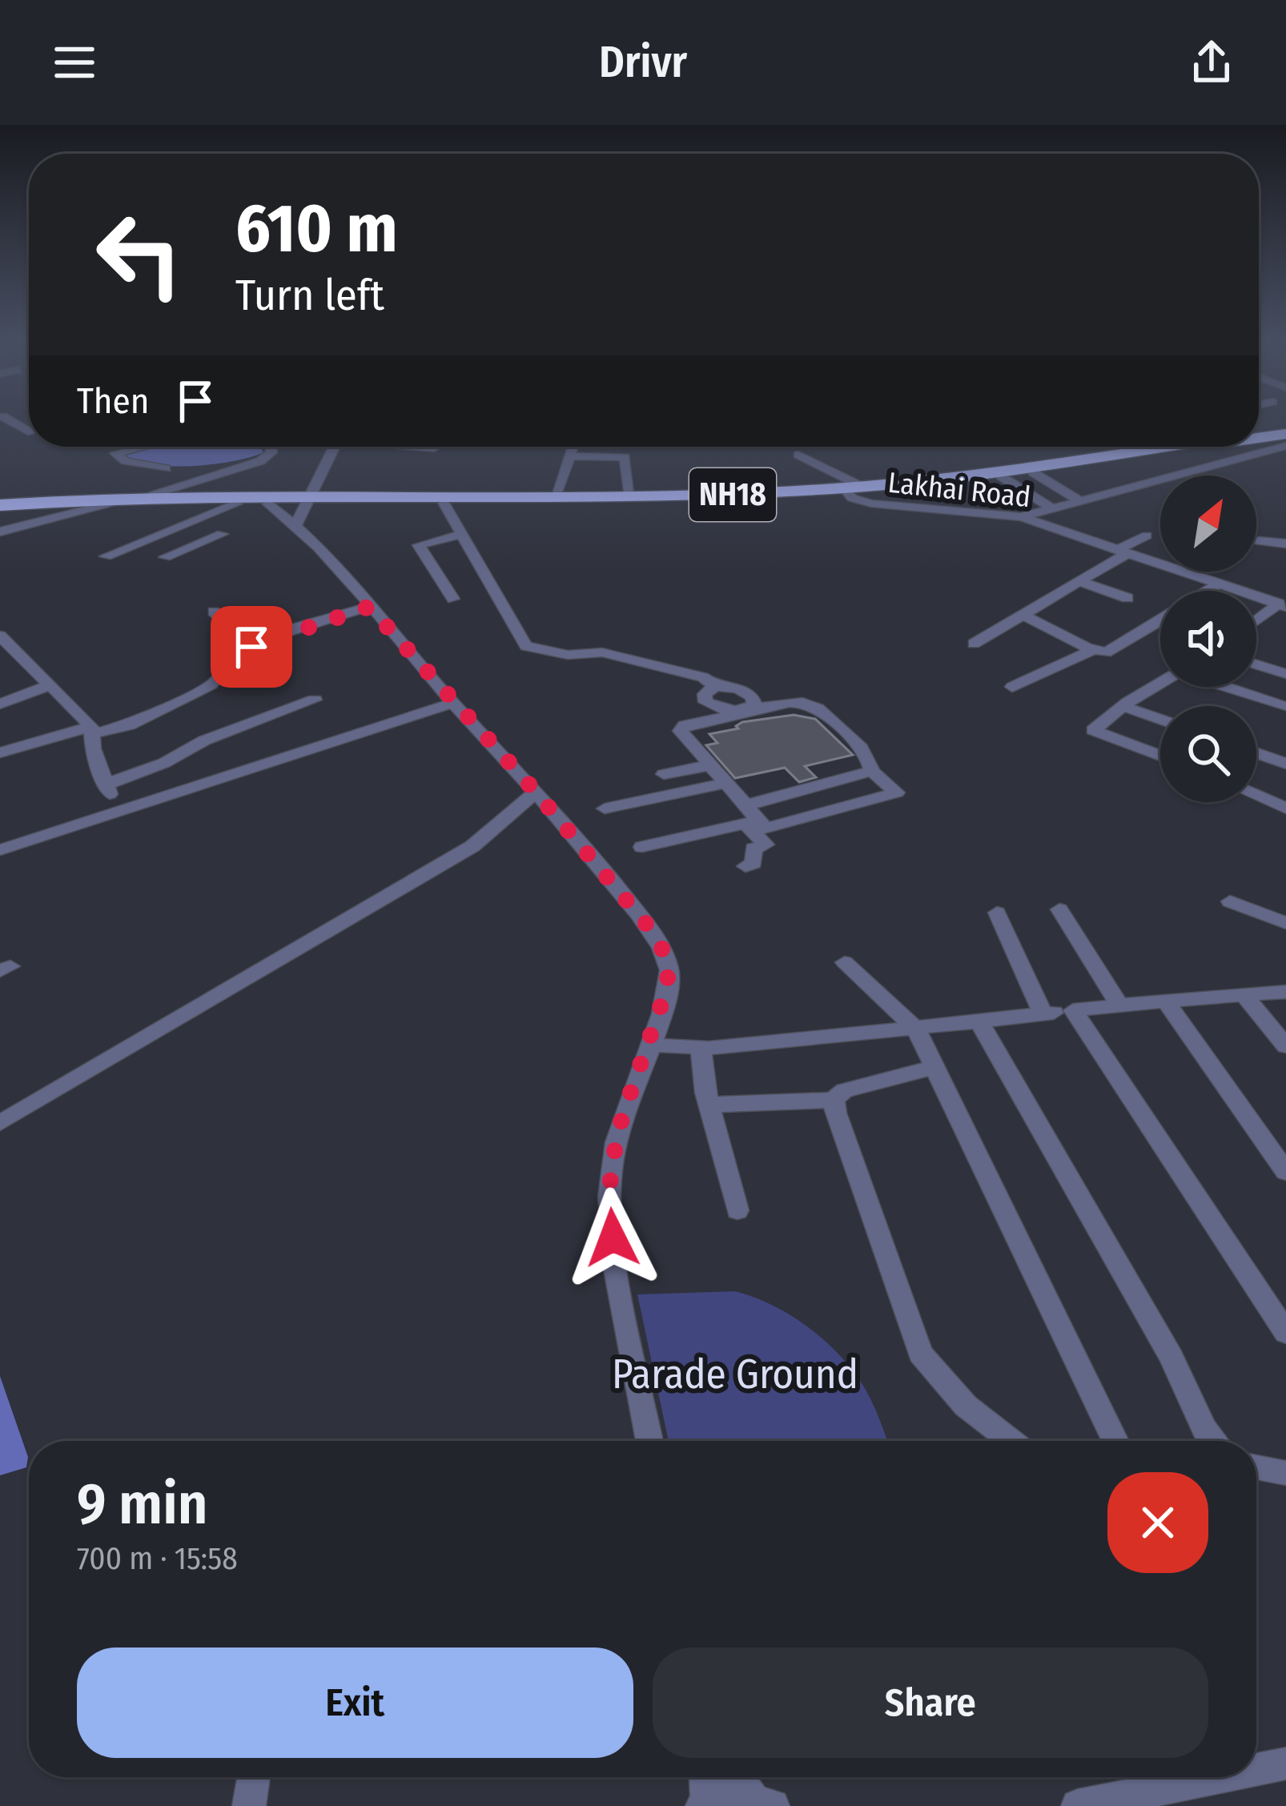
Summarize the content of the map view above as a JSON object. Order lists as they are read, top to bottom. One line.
{"streets":{"highway":["NH18"],"street":["Lakhai Road"]},"crossings":[["Lakhai Road","NH18"]],"parks":["Parade Ground"],"north":"top right","page":{"header":"Drivr","turn":["610 m","Turn left"],"then":"Then","heading":["9 min","700 m · 15:58"],"buttons":["Exit","Share"]}}
